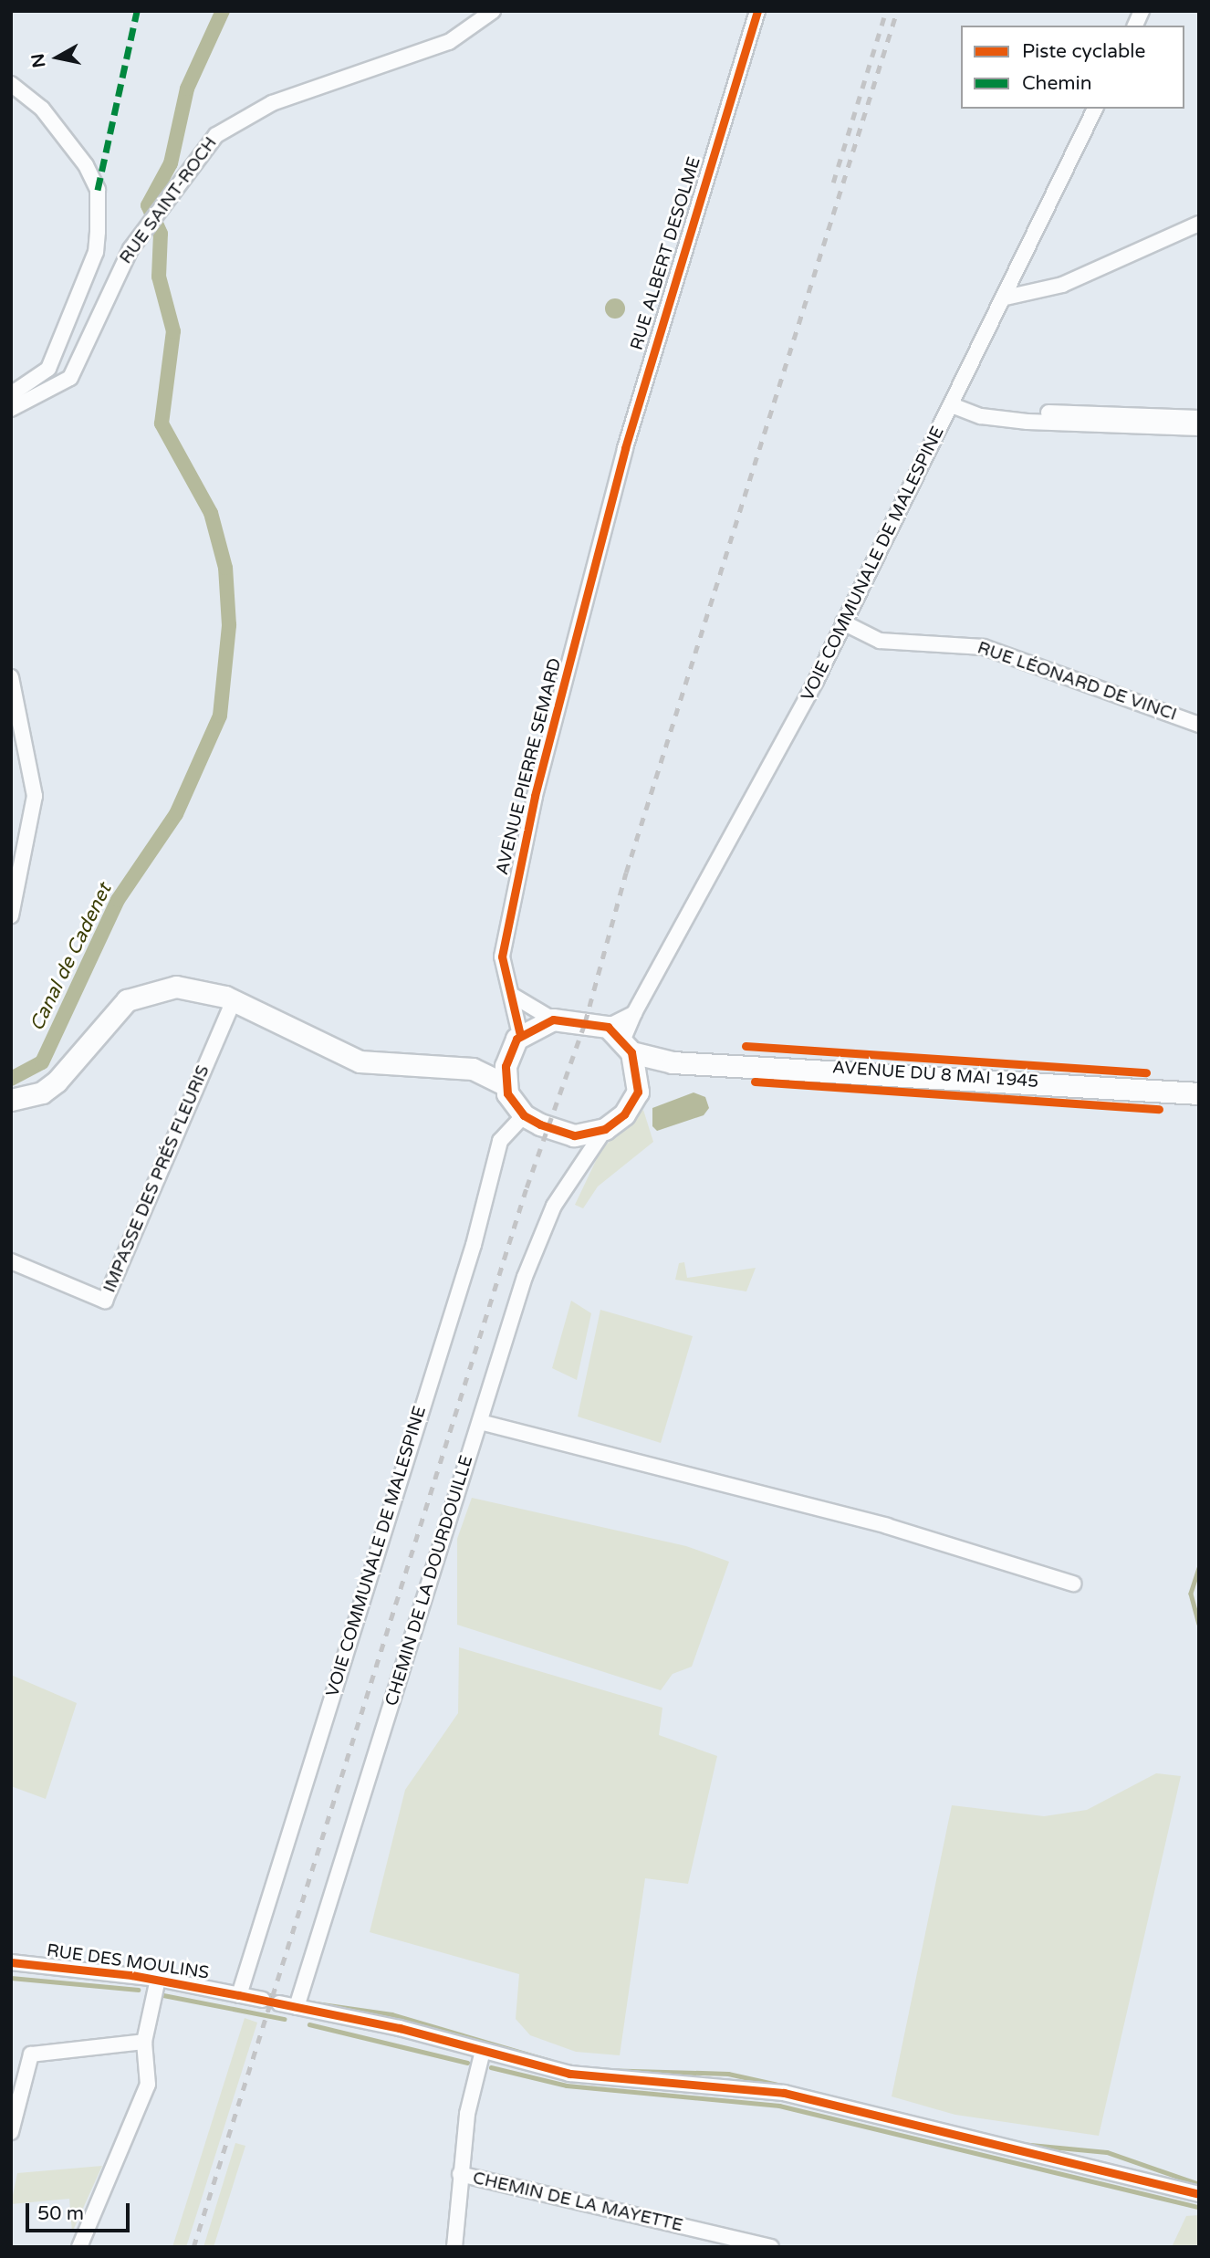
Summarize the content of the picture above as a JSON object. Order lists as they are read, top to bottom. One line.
{"streets":{"main road":["AVENUE DU 8 MAI 1945"],"street":["RUE SAINT-ROCH","RUE ALBERT DESOLME","VOIE COMMUNALE DE MALESPINE","RUE LÉONARD DE VINCI","AVENUE PIERRE SEMARD","IMPASSE DES PRÉS FLEURIS","CHEMIN DE LA DOURDOUILLE","RUE DES MOULINS","CHEMIN DE LA MAYETTE"]},"crossings":[["RUE ALBERT DESOLME","AVENUE PIERRE SEMARD"],["VOIE COMMUNALE DE MALESPINE","RUE LÉONARD DE VINCI"],["VOIE COMMUNALE DE MALESPINE","AVENUE PIERRE SEMARD"],["VOIE COMMUNALE DE MALESPINE","AVENUE DU 8 MAI 1945"],["VOIE COMMUNALE DE MALESPINE","CHEMIN DE LA DOURDOUILLE"],["VOIE COMMUNALE DE MALESPINE","RUE DES MOULINS"],["AVENUE PIERRE SEMARD","AVENUE DU 8 MAI 1945"],["AVENUE PIERRE SEMARD","CHEMIN DE LA DOURDOUILLE"],["AVENUE DU 8 MAI 1945","CHEMIN DE LA DOURDOUILLE"]],"water":["Canal de Cadenet"],"legend":["Piste cyclable","Chemin"],"scale_bar":"50 m","north":"left"}
